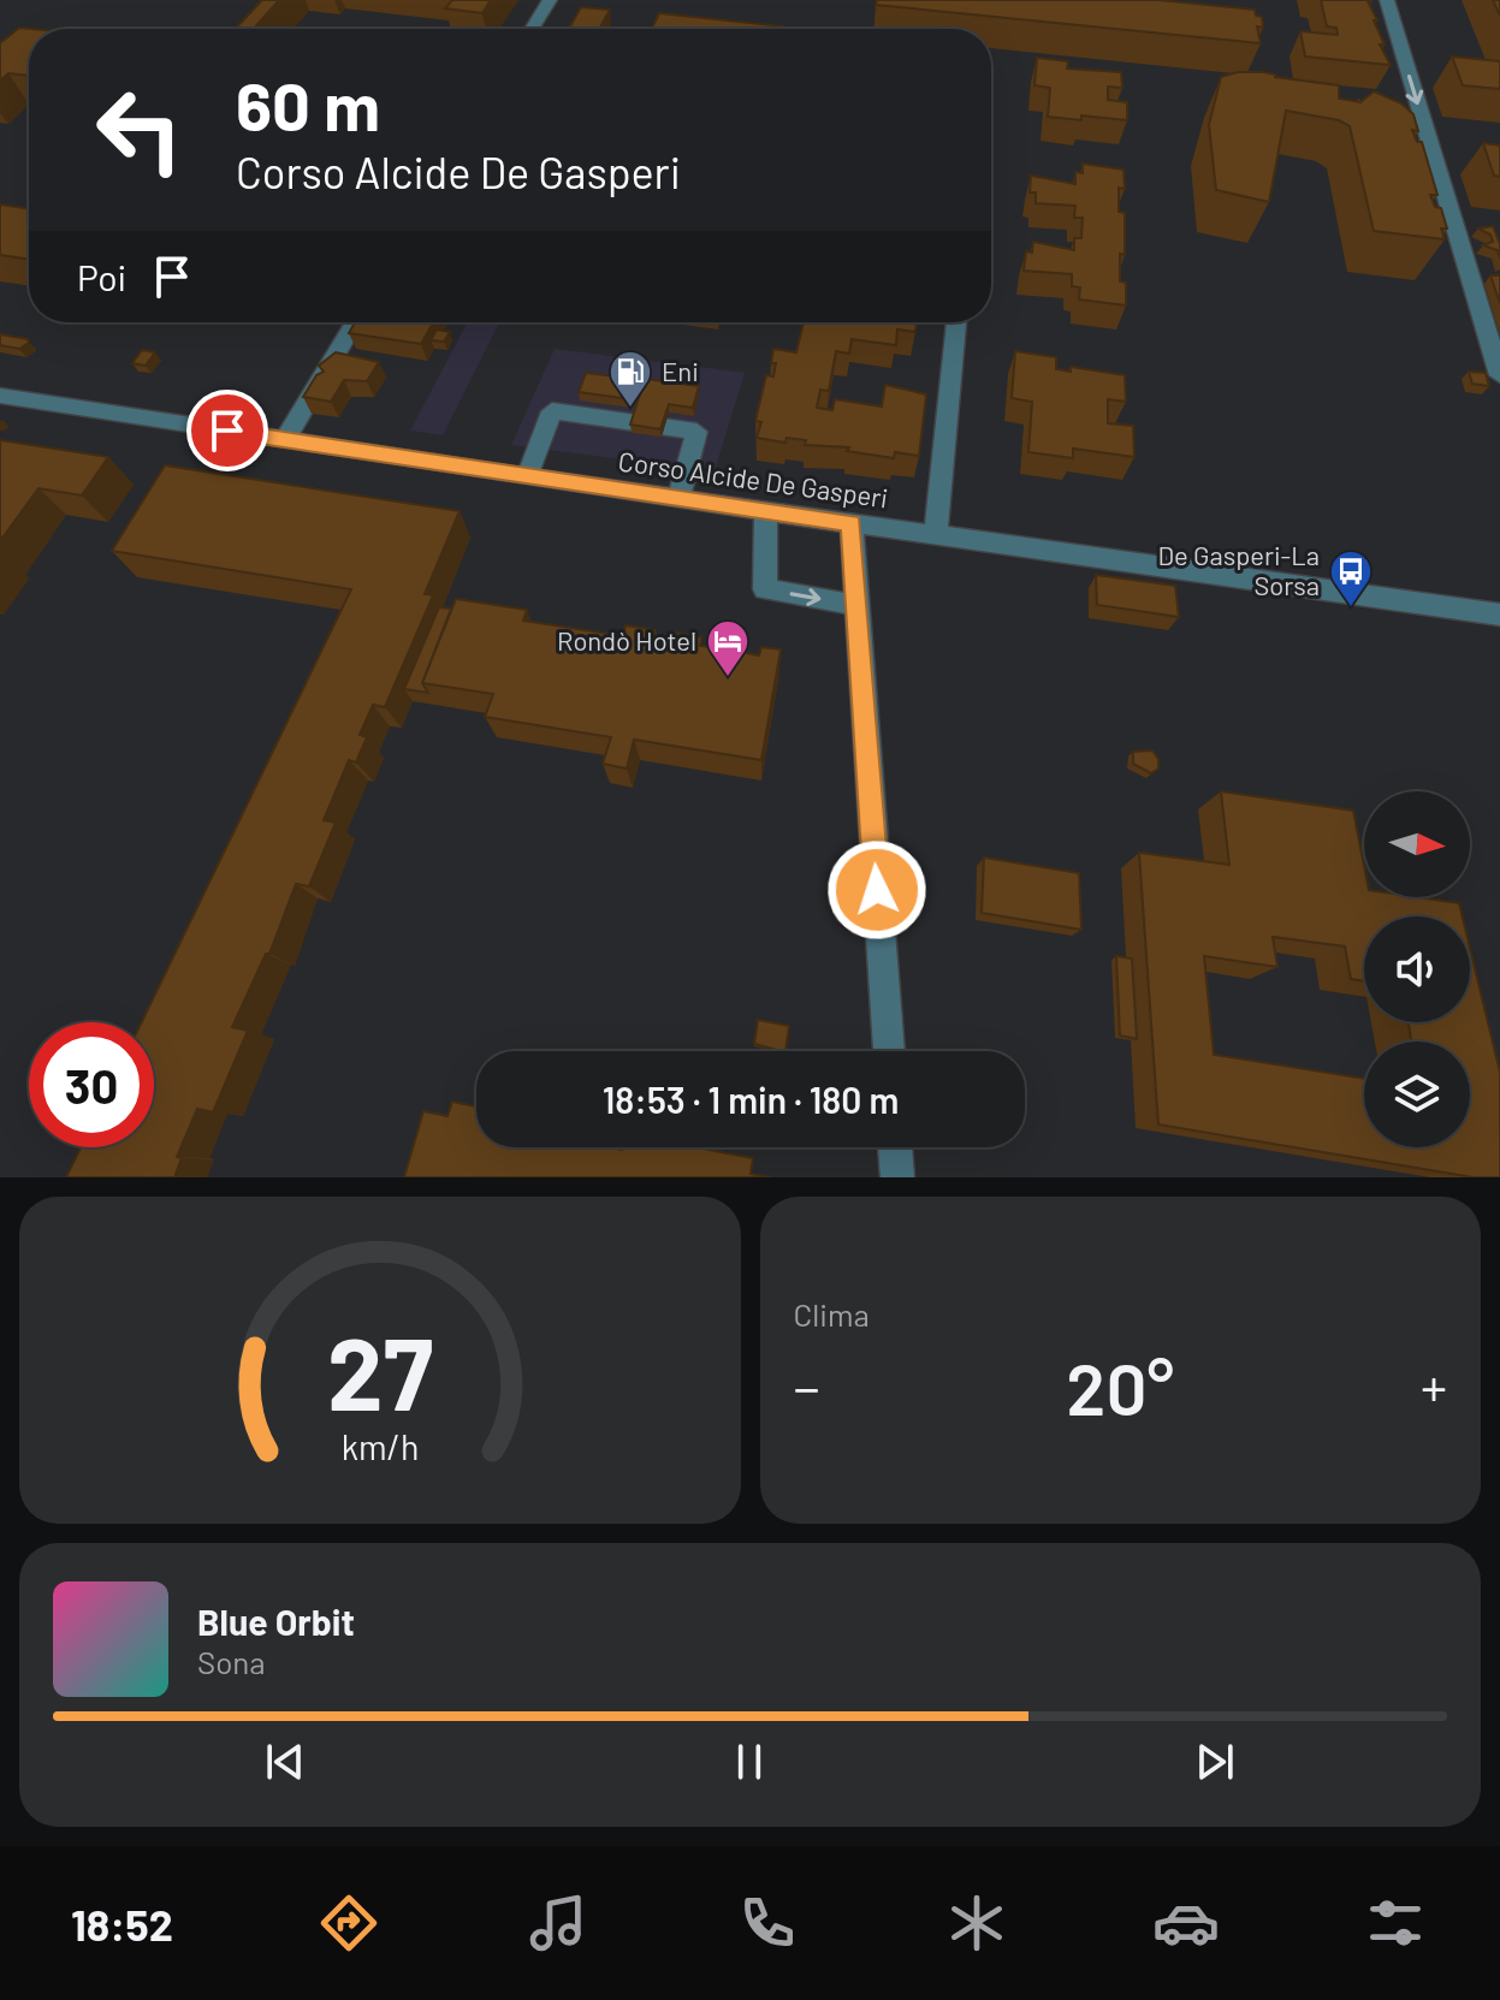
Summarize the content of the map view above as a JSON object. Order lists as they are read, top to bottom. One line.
{"streets":{"street":["Corso Alcide De Gasperi"]},"places":{"fuel station":["Eni"],"bus stop":["De Gasperi-La Sorsa"],"hotel":["Rondò Hotel"]},"north":"right","page":{"turn":["60 m","Corso Alcide De Gasperi"],"then":"Poi","limit":"30","trip":"18:53 · 1 min · 180 m","tile":"Clima","heat":["−","20°","+"],"song":["Blue Orbit","Sona"],"tabs":"18:52","gauge":["27","km/h"]}}
